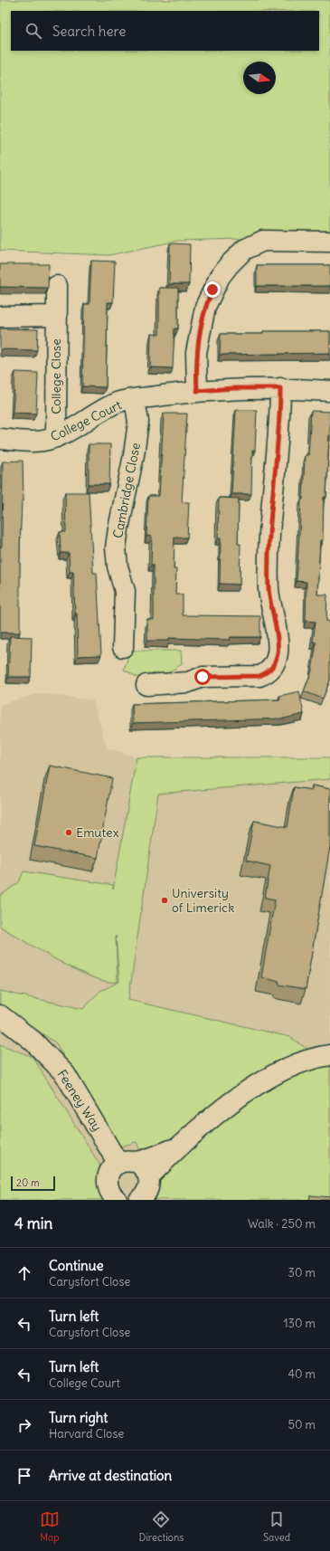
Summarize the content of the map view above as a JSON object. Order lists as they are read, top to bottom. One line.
{"streets":{"street":["College Close","College Court","Cambridge Close","Feeney Way"]},"crossings":[["College Close","College Court"],["College Court","Cambridge Close"]],"places":["Emutex","University of Limerick"],"scale_bar":"20 m","north":"right","page":{"search":"Search here","scale":"20 m","heading":["4 min","Walk · 250 m"],"list":[["Continue","Carysfort Close","30 m"],["Turn left","Carysfort Close","130 m"],["Turn left","College Court","40 m"],["Turn right","Harvard Close","50 m"],"Arrive at destination"],"nav":["Map","Directions","Saved"]}}
